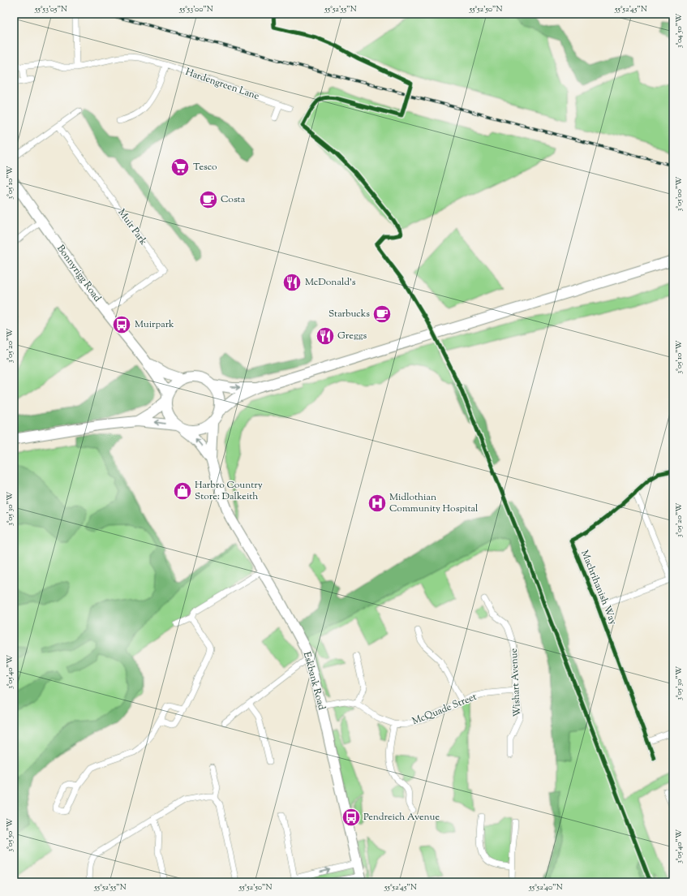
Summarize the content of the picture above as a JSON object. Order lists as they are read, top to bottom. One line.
{"streets":{"main road":["Bonnyrigg Road","Eskbank Road"],"street":["Hardengreen Lane","Muir Park","Machrihanish Way","Wishart Avenue","McQuade Street"]},"crossings":[["Muir Park","Bonnyrigg Road"],["Bonnyrigg Road","Eskbank Road"],["Eskbank Road","McQuade Street"],["Wishart Avenue","McQuade Street"]],"places":{"supermarket":["Tesco"],"cafe":["Costa","Starbucks"],"restaurant":["McDonald's","Greggs"],"bus stop":["Muirpark","Pendreich Avenue"],"shop":["Harbro Country Store: Dalkeith"],"hospital":["Midlothian Community Hospital"]},"coordinates":["55°53'05\"N","55°53'00\"N","55°52'55\"N","55°52'50\"N","55°52'45\"N","3°04'50\"W","3°05'10\"W","3°05'00\"W","3°05'20\"W","3°05'30\"W","3°05'40\"W","3°05'50\"W","55°52'40\"N"]}
